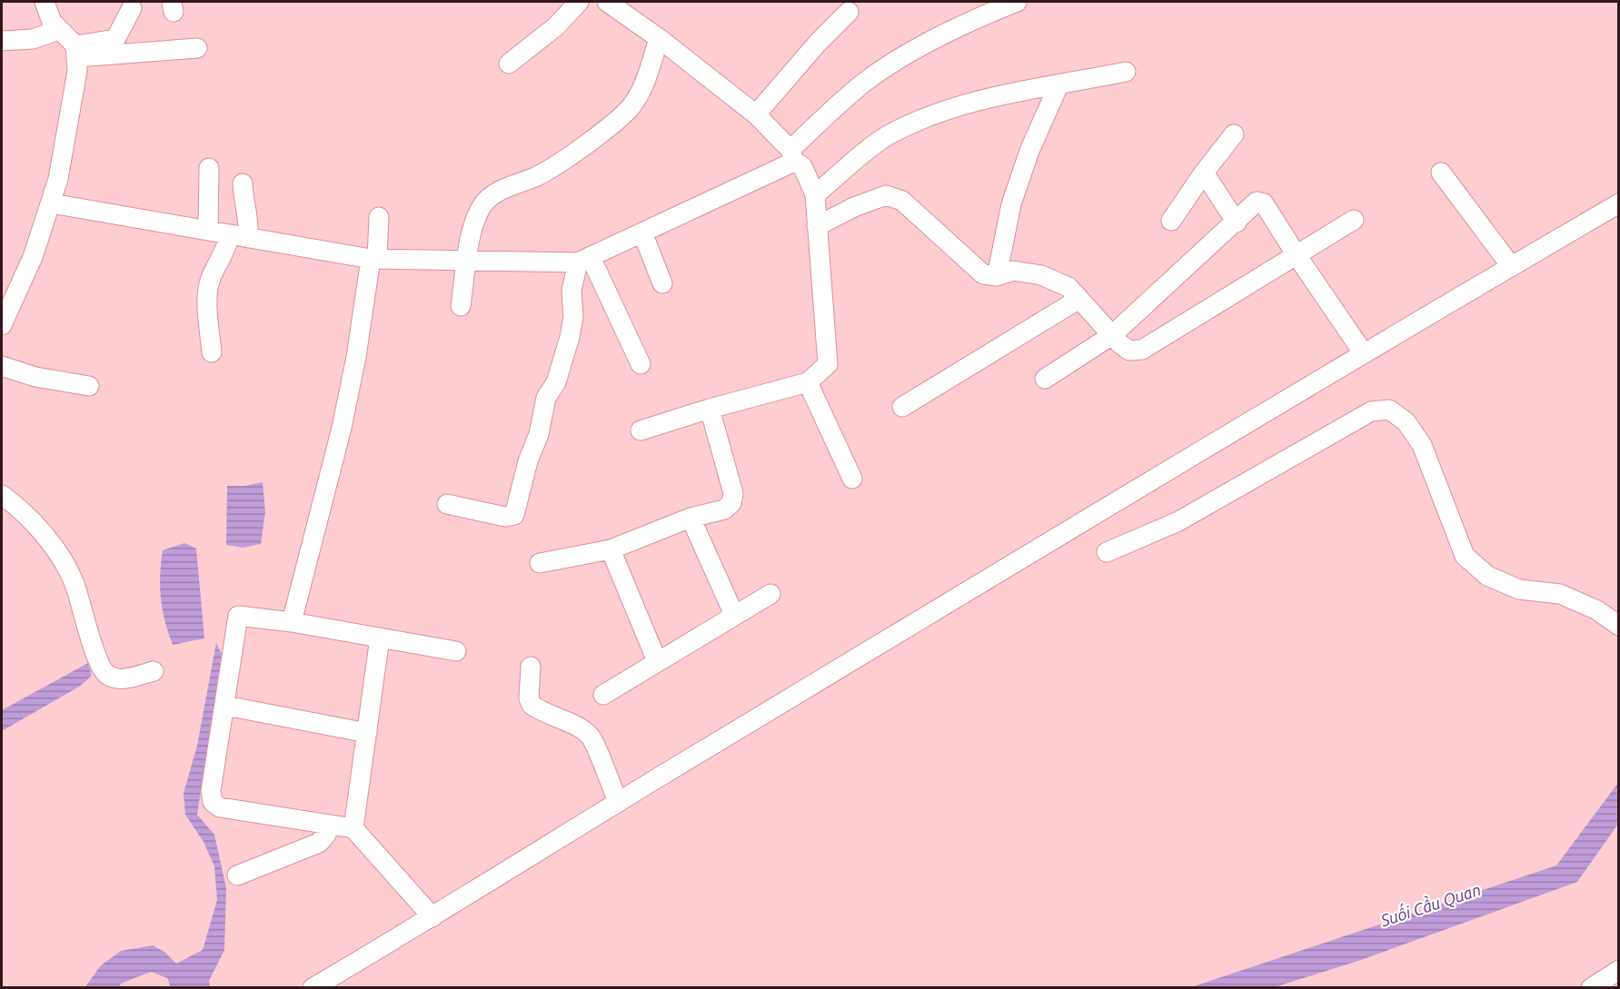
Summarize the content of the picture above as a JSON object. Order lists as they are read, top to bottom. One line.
{"water":["Suối Cầu Quan"]}
